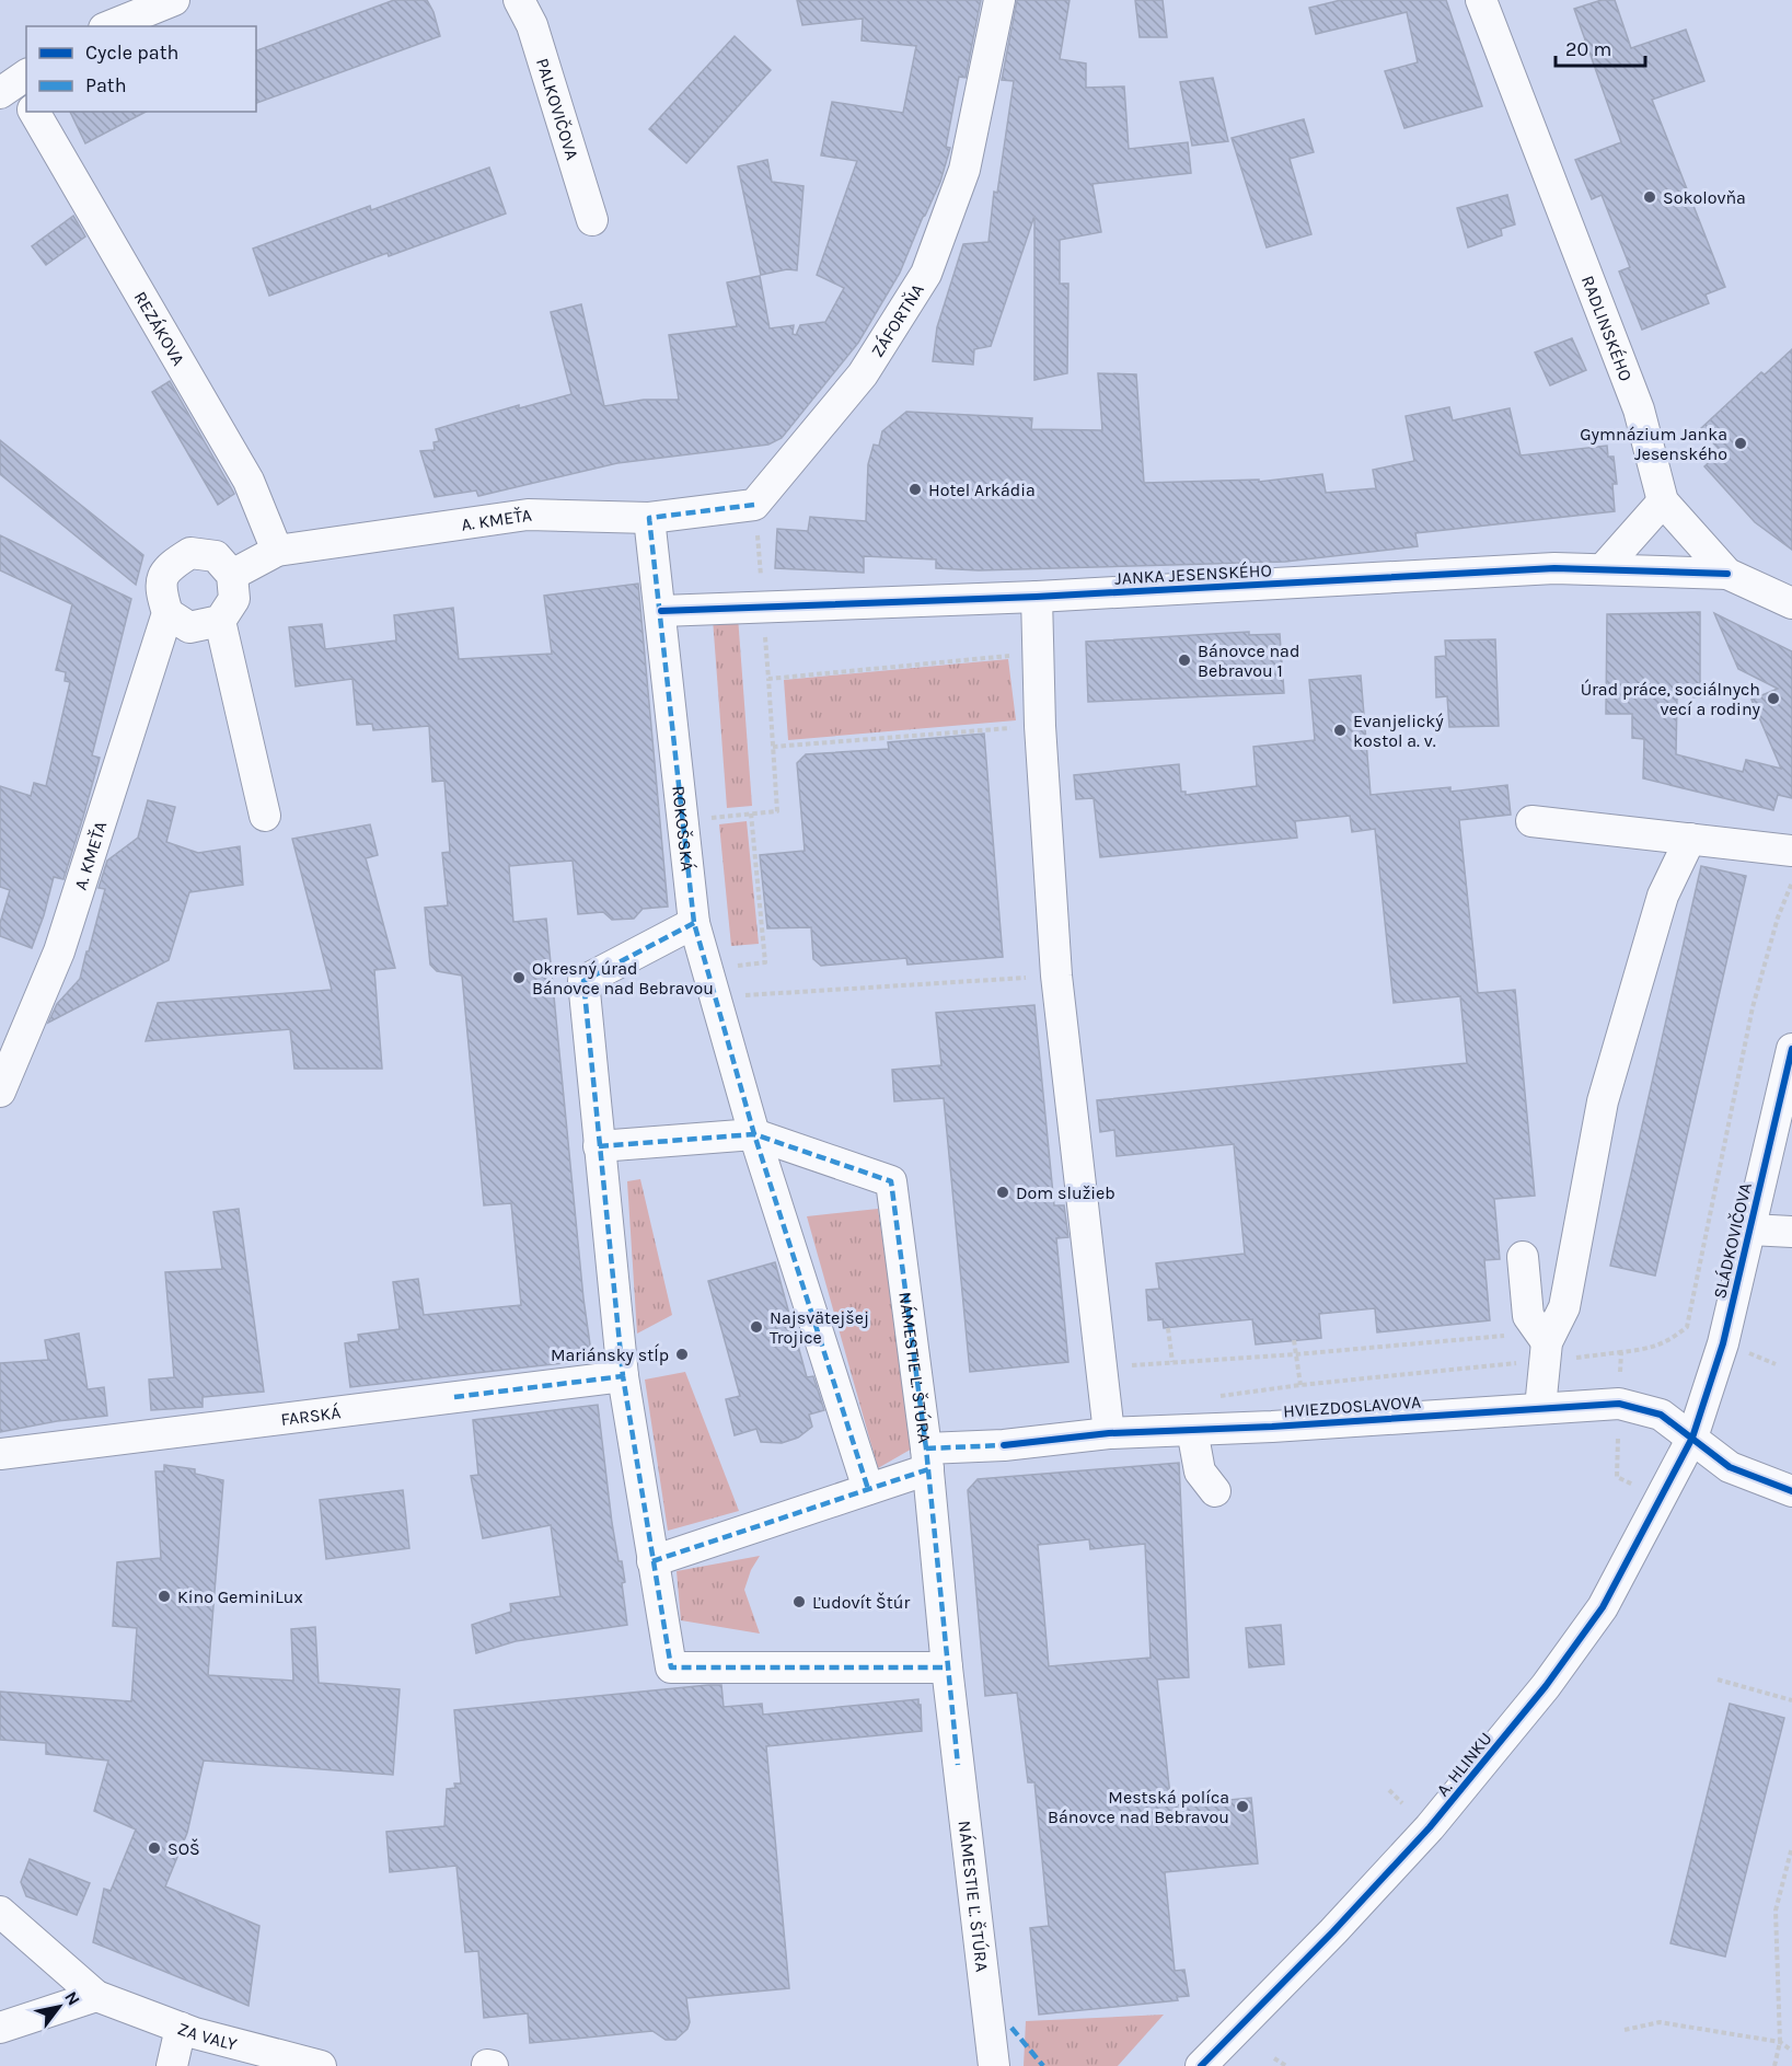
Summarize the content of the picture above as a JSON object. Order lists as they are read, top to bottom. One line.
{"streets":{"street":["PALKOVIČOVA","ZÁFORTŇA","RADLINSKÉHO","REZÁKOVA","A. KMEŤA","JANKA JESENSKÉHO","ROKOŠSKÁ","SLÁDKOVIČOVA","NÁMESTIE Ľ. ŠTÚRA","HVIEZDOSLAVOVA","FARSKÁ","A. HLINKU","ZA VALY"]},"crossings":[["RADLINSKÉHO","JANKA JESENSKÉHO"],["REZÁKOVA","A. KMEŤA"],["A. KMEŤA","ROKOŠSKÁ"],["JANKA JESENSKÉHO","ROKOŠSKÁ"],["ROKOŠSKÁ","NÁMESTIE Ľ. ŠTÚRA"],["SLÁDKOVIČOVA","HVIEZDOSLAVOVA"],["SLÁDKOVIČOVA","A. HLINKU"],["NÁMESTIE Ľ. ŠTÚRA","HVIEZDOSLAVOVA"],["HVIEZDOSLAVOVA","A. HLINKU"]],"places":["Sokolovňa","Gymnázium Janka Jesenského","Hotel Arkádia","Bánovce nad Bebravou 1","Úrad práce, sociálnych vecí a rodiny","Evanjelický kostol a. v.","Okresný úrad Bánovce nad Bebravou","Dom služieb","Najsvätejšej Trojice","Mariánsky stĺp","Kino GeminiLux","Ľudovít Štúr","Mestská políca Bánovce nad Bebravou","SOŠ"],"legend":["Cycle path","Path"],"scale_bar":"20 m","north":"top right"}
